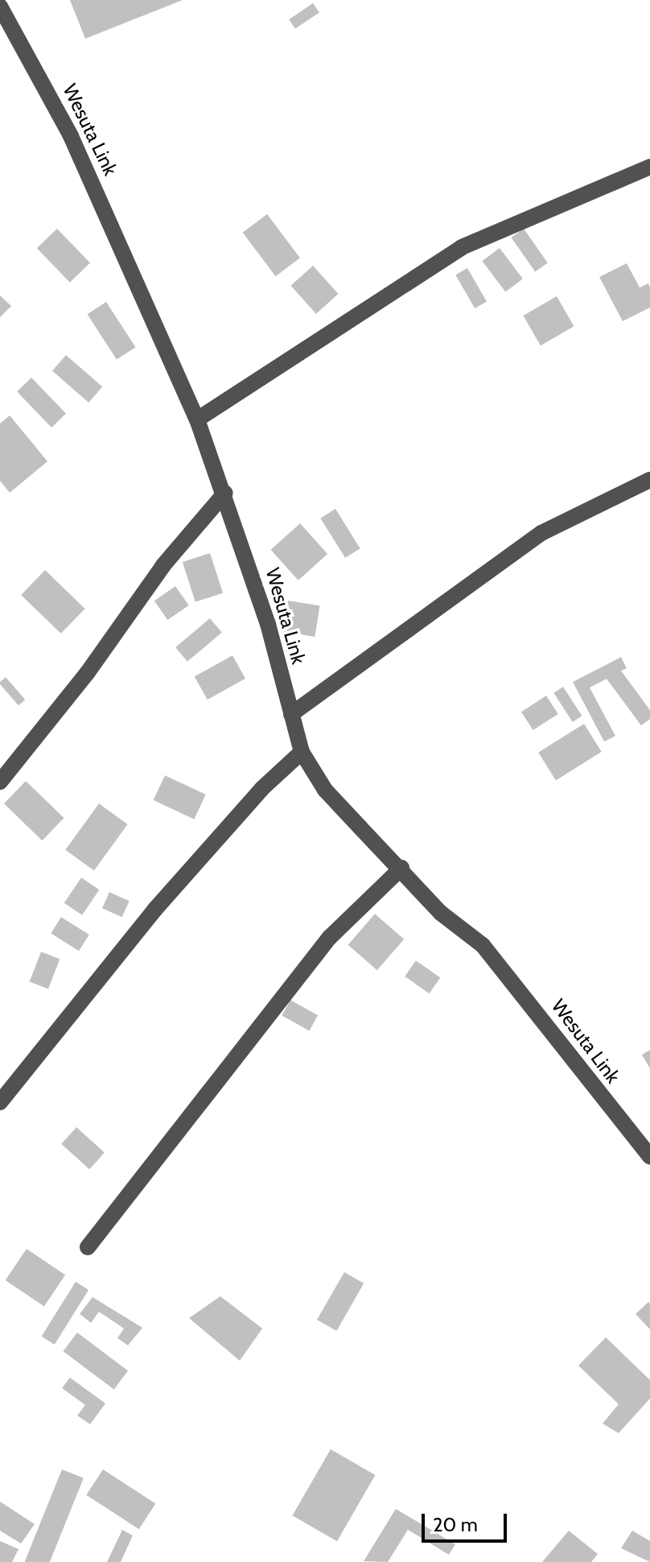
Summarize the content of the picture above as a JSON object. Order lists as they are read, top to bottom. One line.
{"streets":{"street":["Wesuta Link"]},"scale_bar":"20 m"}
